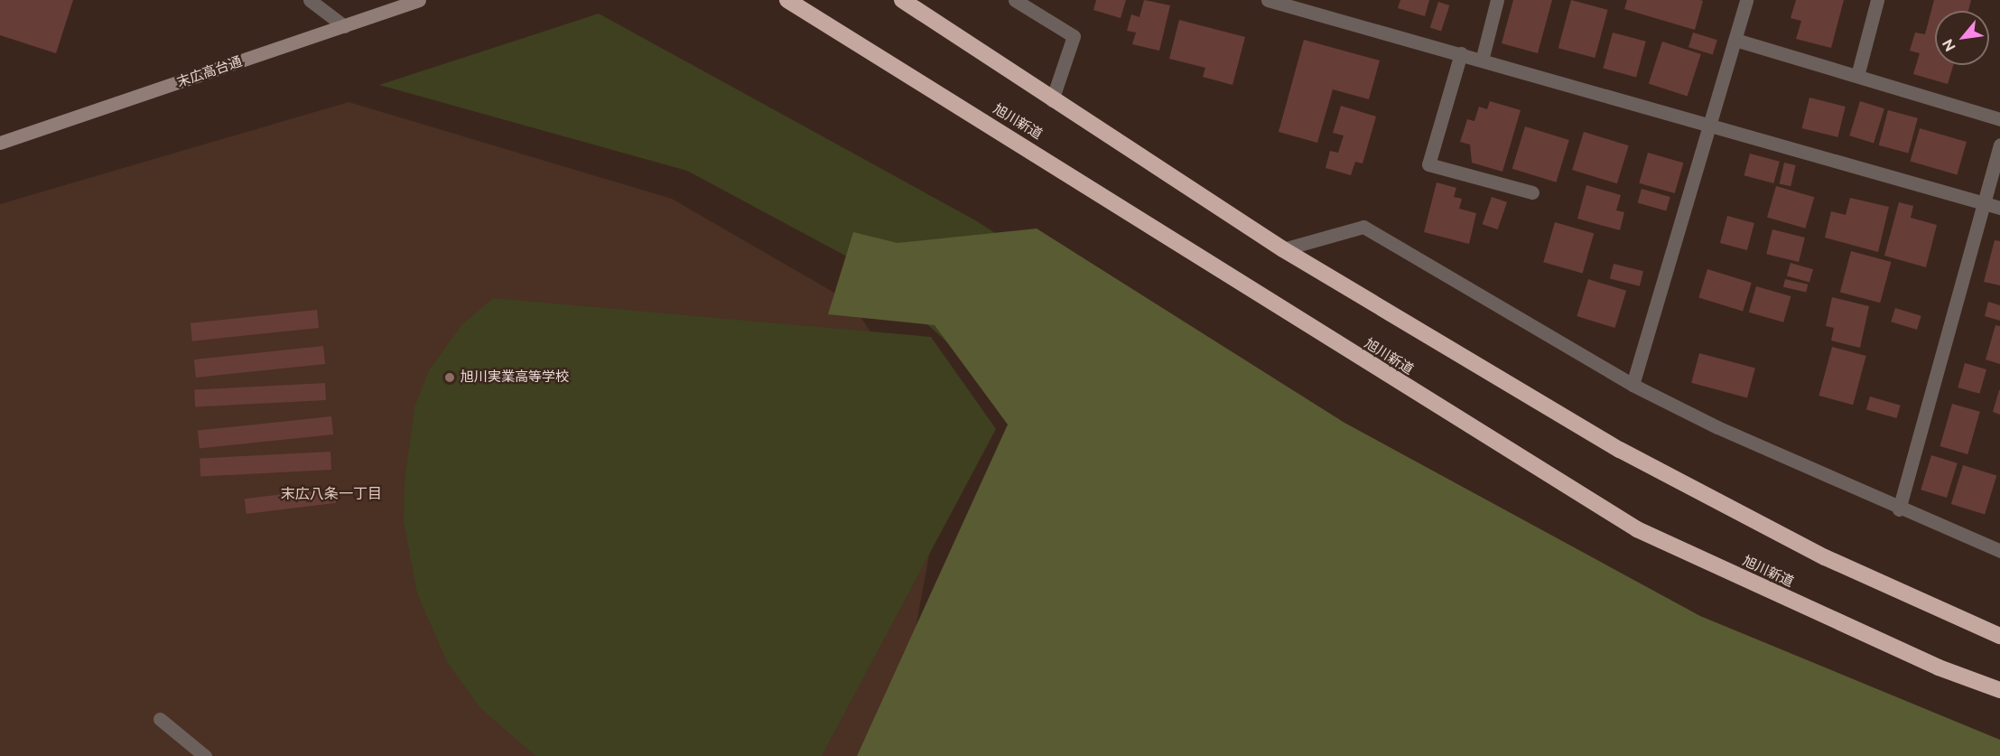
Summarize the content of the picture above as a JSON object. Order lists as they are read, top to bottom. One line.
{"streets":{"highway":["旭川新道"],"street":["末広高台通"]},"districts":["末広八条一丁目"],"places":["旭川実業高等学校"],"north":"bottom left"}
